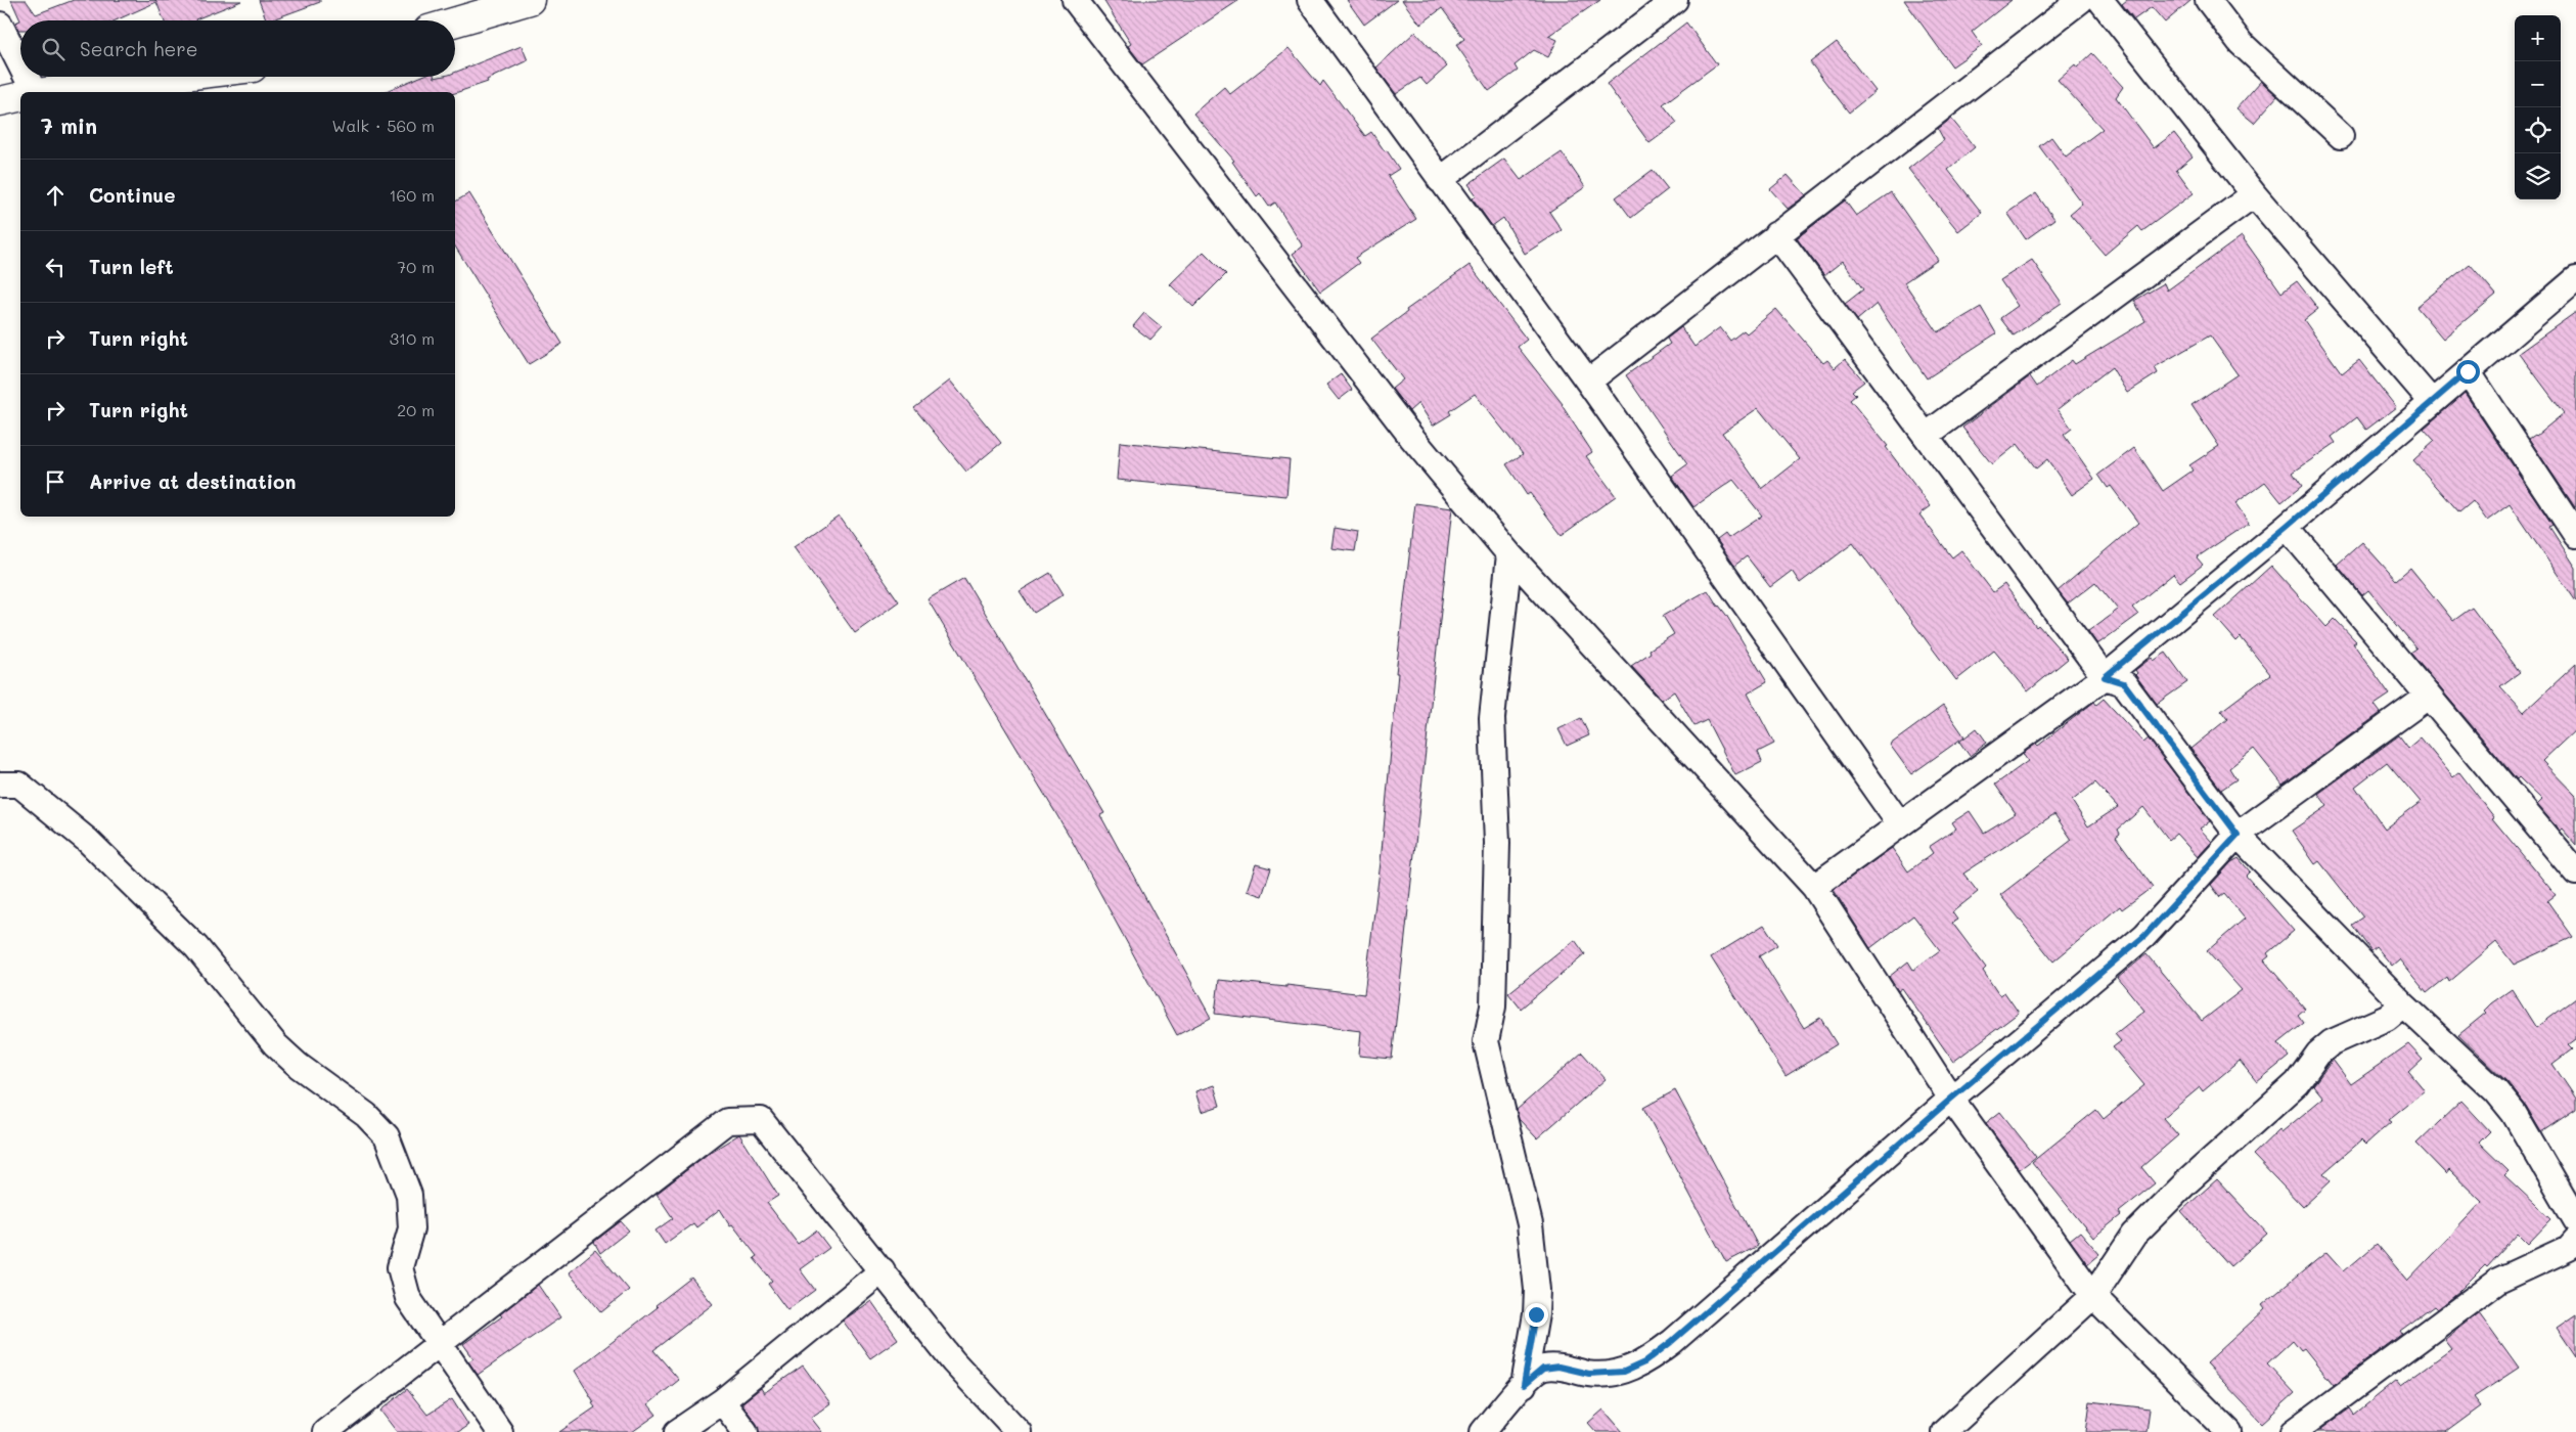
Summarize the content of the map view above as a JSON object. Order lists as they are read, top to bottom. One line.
{"page":{"map_buttons":["+","−"],"search":"Search here","heading":["7 min","Walk · 560 m"],"list":[["Continue","160 m"],["Turn left","70 m"],["Turn right","310 m"],["Turn right","20 m"],"Arrive at destination"]}}
